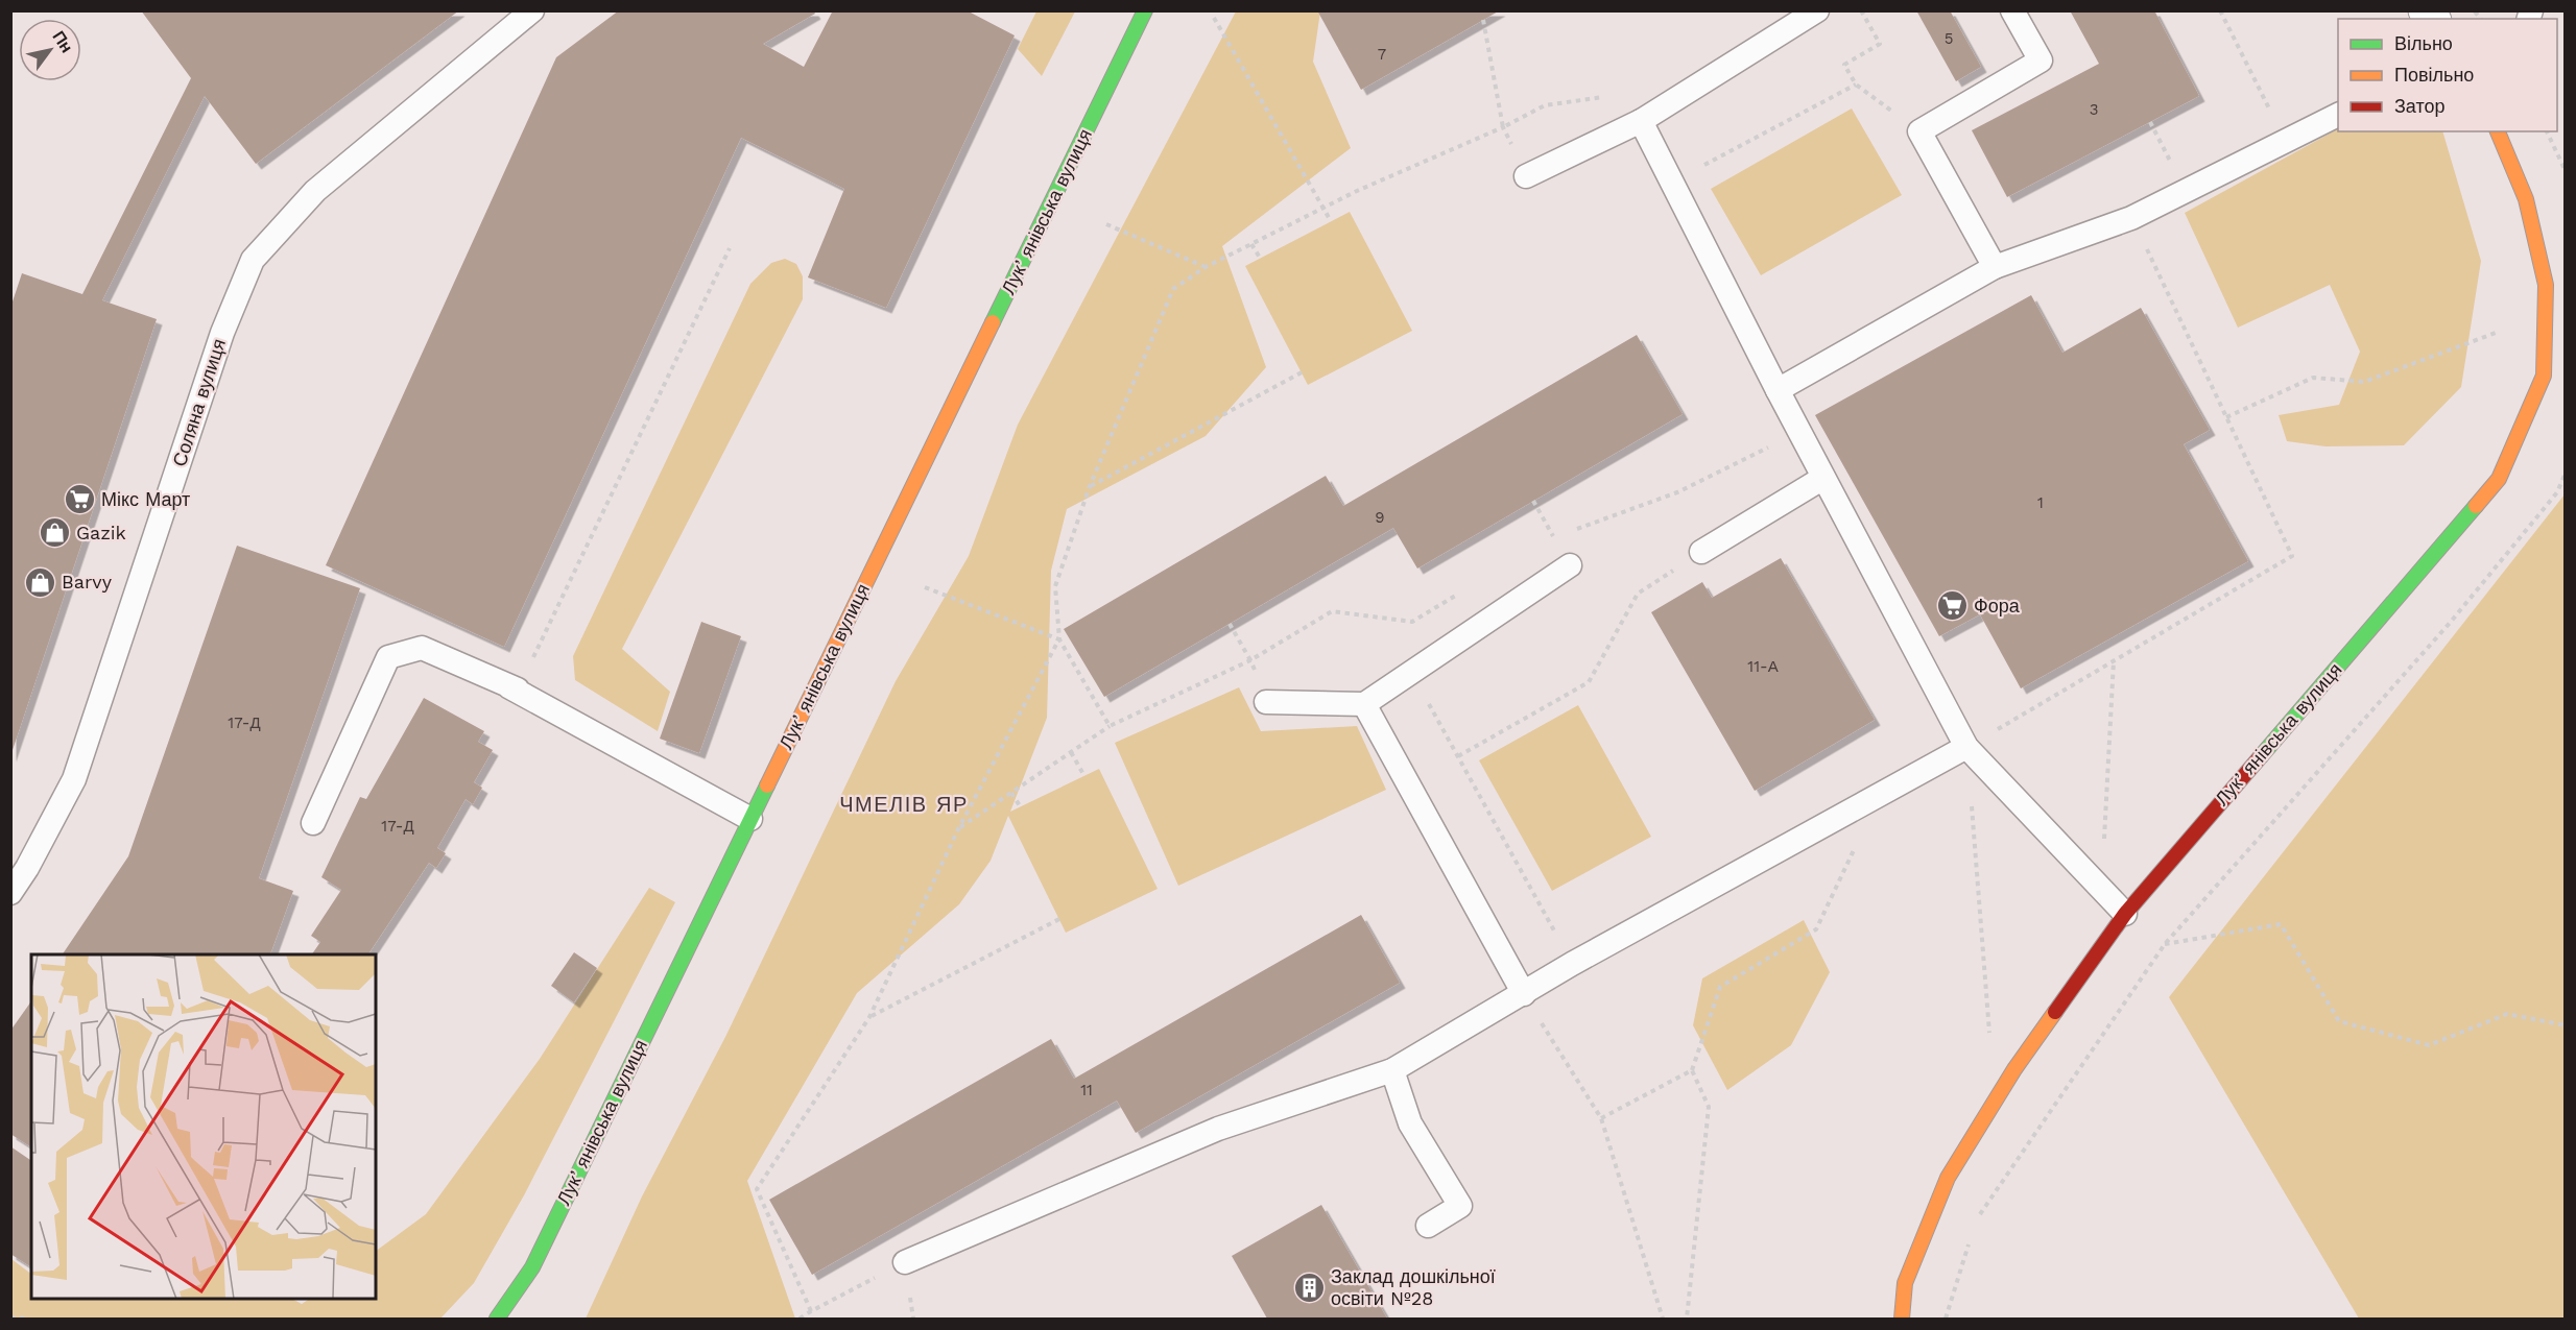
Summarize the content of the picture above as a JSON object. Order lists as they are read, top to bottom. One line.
{"streets":{"street":["Лукʼянівська вулиця"],"lane":["Соляна вулиця"]},"districts":["ЧМЕЛІВ ЯР"],"places":{"supermarket":["Мікс Март","Фора"],"shop":["Gazik","Barvy"],"building":["Заклад дошкільної освіти №28"]},"house_numbers":["5","7","3","1","9","11-А","17-Д","17-Д","11"],"legend":["Вільно","Повільно","Затор"],"north":"top right"}
